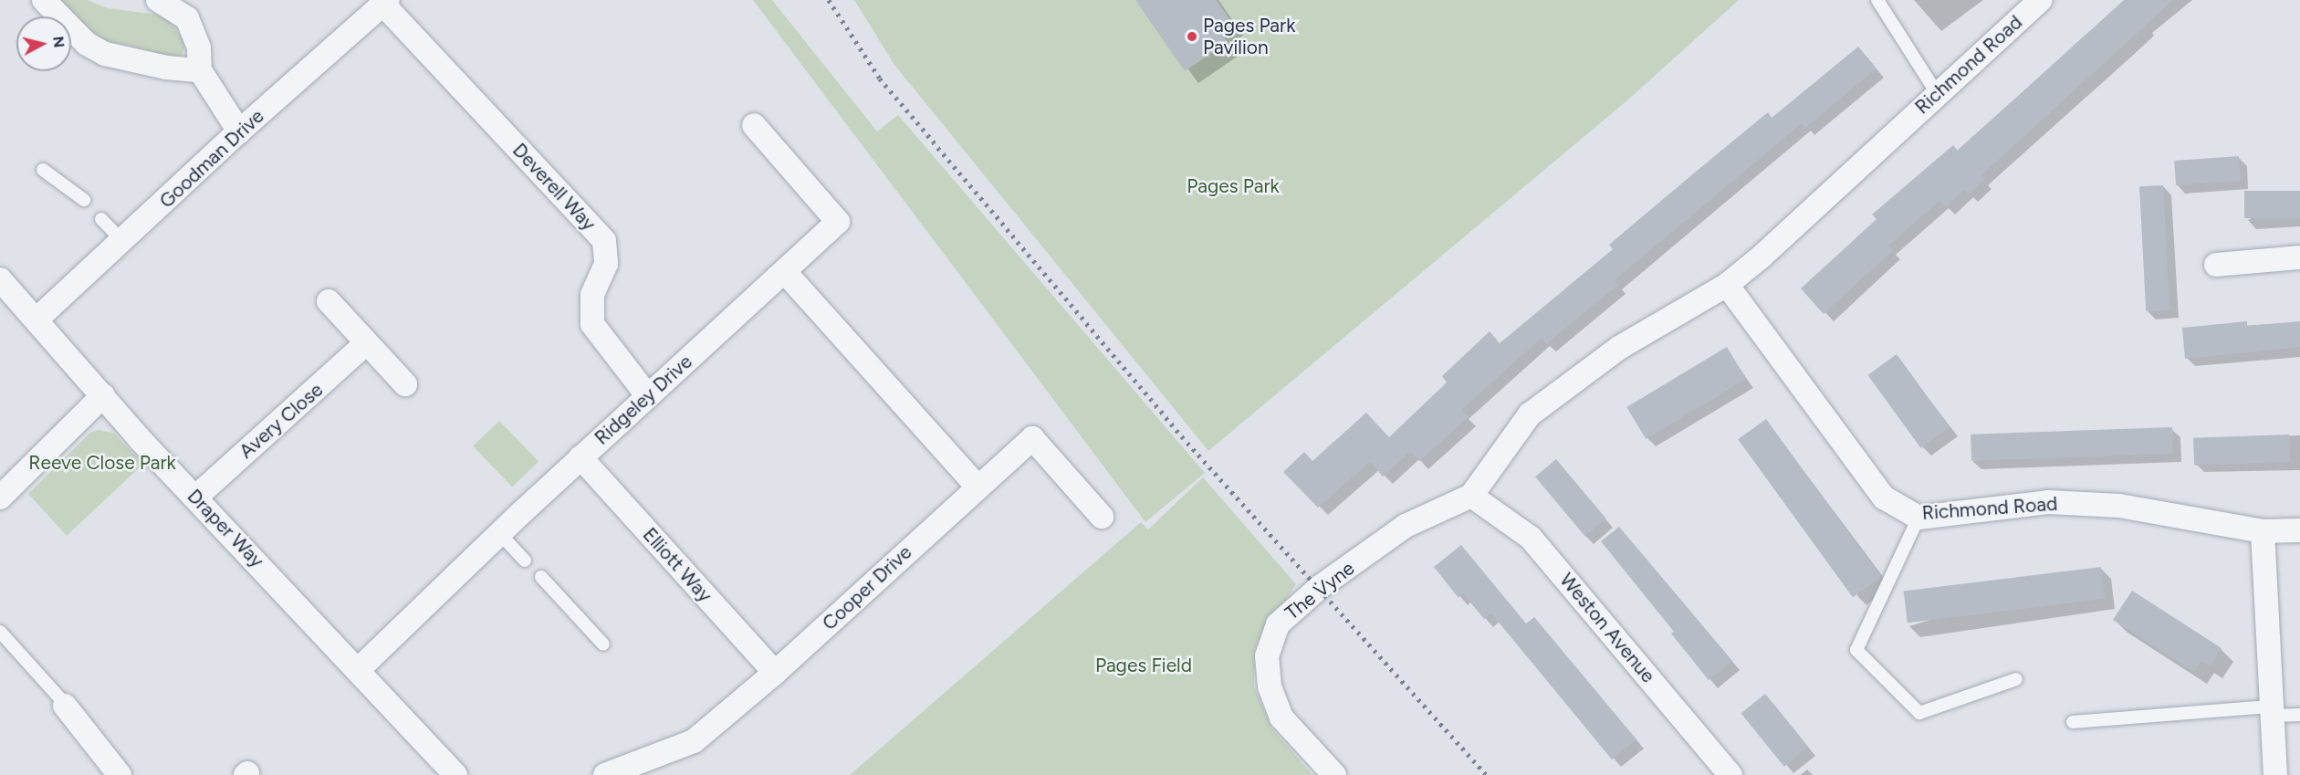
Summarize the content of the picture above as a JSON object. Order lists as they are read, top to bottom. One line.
{"streets":{"street":["Richmond Road","Goodman Drive","Deverell Way","Ridgeley Drive","Avery Close","Draper Way","Elliott Way","Cooper Drive","The Vyne","Weston Avenue"]},"crossings":[["Richmond Road","The Vyne"],["Richmond Road","Weston Avenue"],["Goodman Drive","Deverell Way"],["Goodman Drive","Draper Way"],["Deverell Way","Ridgeley Drive"],["Ridgeley Drive","Draper Way"],["Ridgeley Drive","Elliott Way"],["Avery Close","Draper Way"],["Elliott Way","Cooper Drive"]],"parks":["Pages Park","Reeve Close Park","Pages Field"],"places":["Pages Park Pavilion"],"north":"right"}
